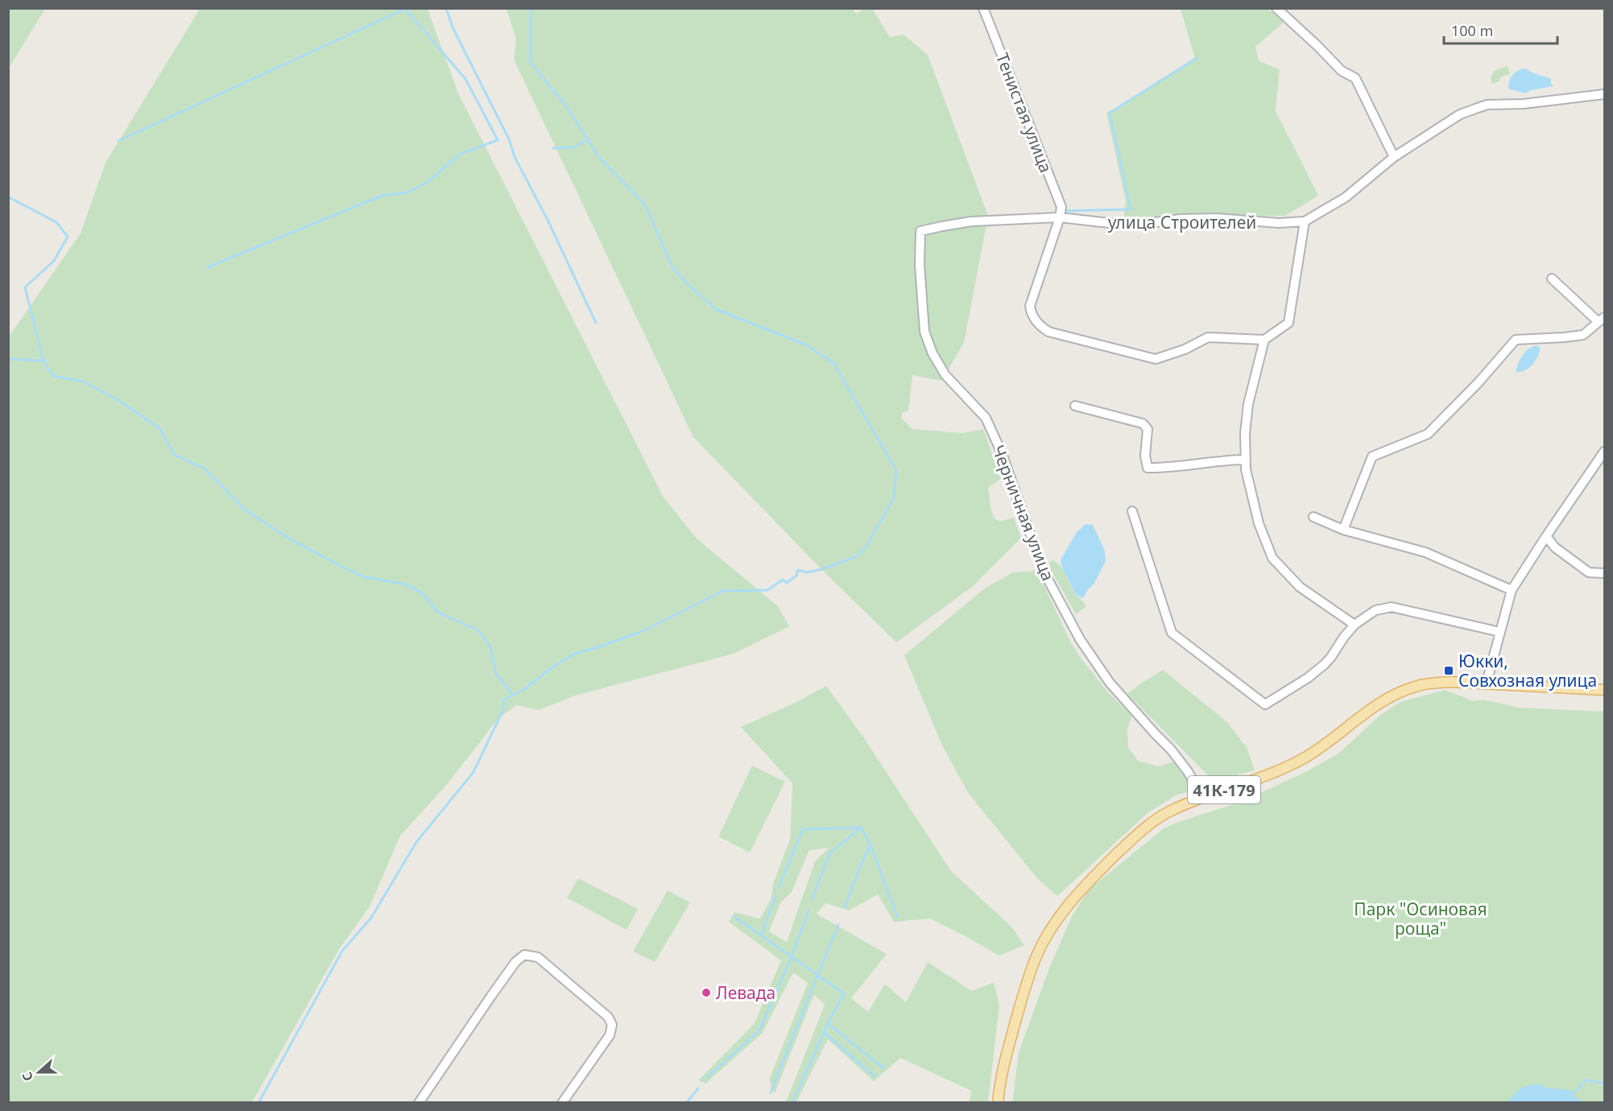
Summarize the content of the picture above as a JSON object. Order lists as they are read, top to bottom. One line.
{"streets":{"main road":["41К-179"],"street":["Тенистая улица","улица Строителей","Черничная улица"]},"crossings":[["Тенистая улица","улица Строителей"],["улица Строителей","Черничная улица"],["Черничная улица","41К-179"]],"parks":["Парк \"Осиновая роща\""],"places":{"transit":["Юкки, Совхозная улица"],"other":["Левада"]},"scale_bar":"100 m","north":"left"}
